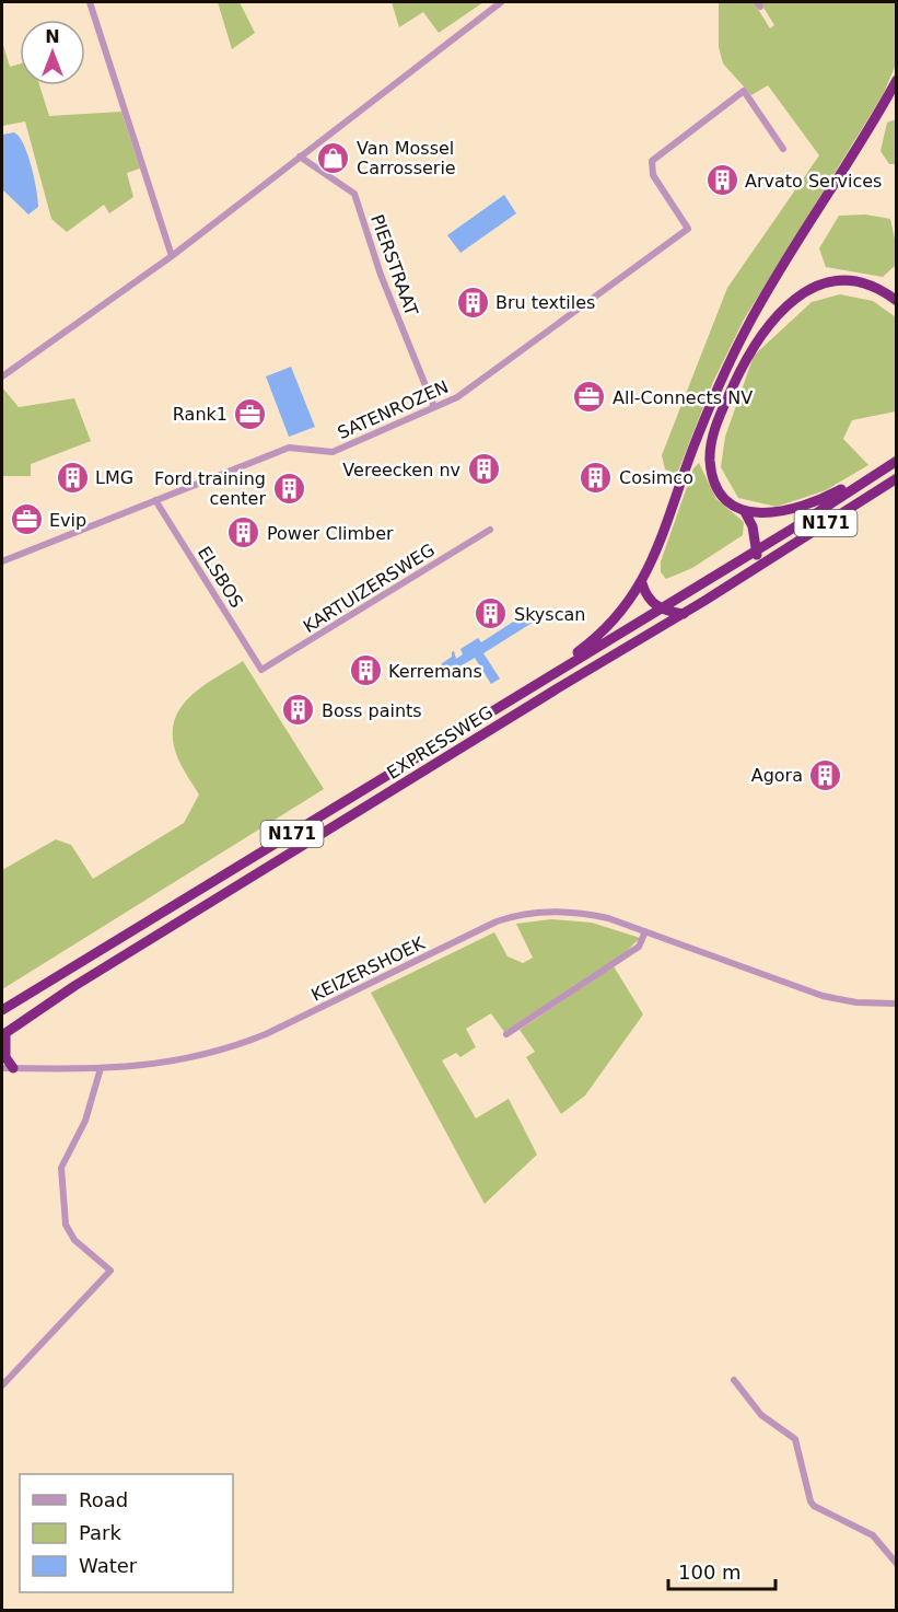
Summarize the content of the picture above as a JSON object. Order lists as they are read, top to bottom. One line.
{"streets":{"highway":["N171","EXPRESSWEG"],"street":["PIERSTRAAT","SATENROZEN","ELSBOS","KARTUIZERSWEG","KEIZERSHOEK"]},"crossings":[["PIERSTRAAT","SATENROZEN"],["SATENROZEN","ELSBOS"],["ELSBOS","KARTUIZERSWEG"]],"places":{"shop":["Van Mossel Carrosserie"],"building":["Arvato Services","Bru textiles","Vereecken nv","LMG","Cosimco","Ford training center","Power Climber","Skyscan","Kerremans","Boss paints","Agora"],"office":["All-Connects NV","Rank1","Evip"]},"legend":["Road","Park","Water"],"scale_bar":"100 m","north":"top"}
